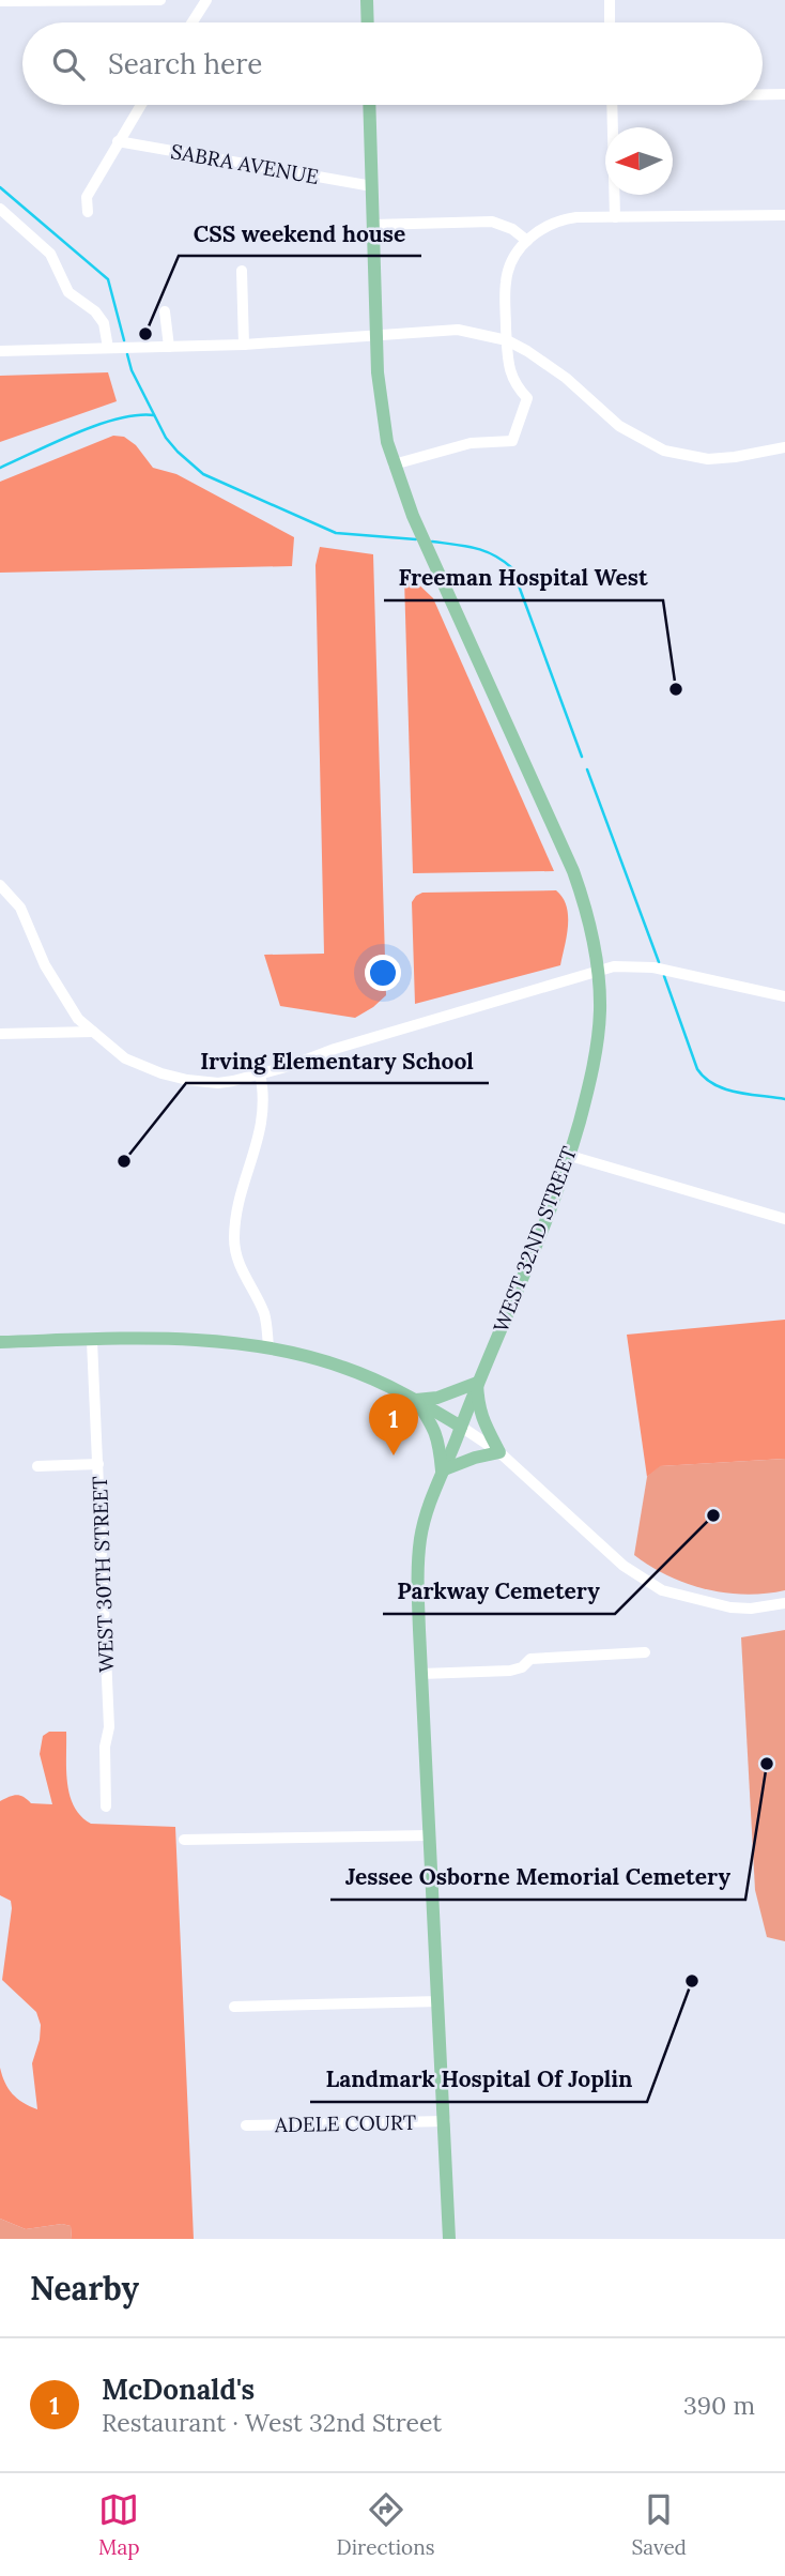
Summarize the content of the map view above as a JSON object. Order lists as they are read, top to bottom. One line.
{"streets":{"main road":["WEST 32ND STREET"],"street":["SABRA AVENUE","WEST 30TH STREET","ADELE COURT"]},"crossings":[["SABRA AVENUE","WEST 32ND STREET"],["WEST 32ND STREET","ADELE COURT"]],"places":["CSS weekend house","Freeman Hospital West","Irving Elementary School","Parkway Cemetery","Jessee Osborne Memorial Cemetery","Landmark Hospital Of Joplin"],"north":"left","page":{"search":"Search here","pins":"1","heading":"Nearby","list":[{"mark":"1","name":"McDonald's","note":"Restaurant · West 32nd Street","value":"390 m"}],"nav":["Map","Directions","Saved"]}}
